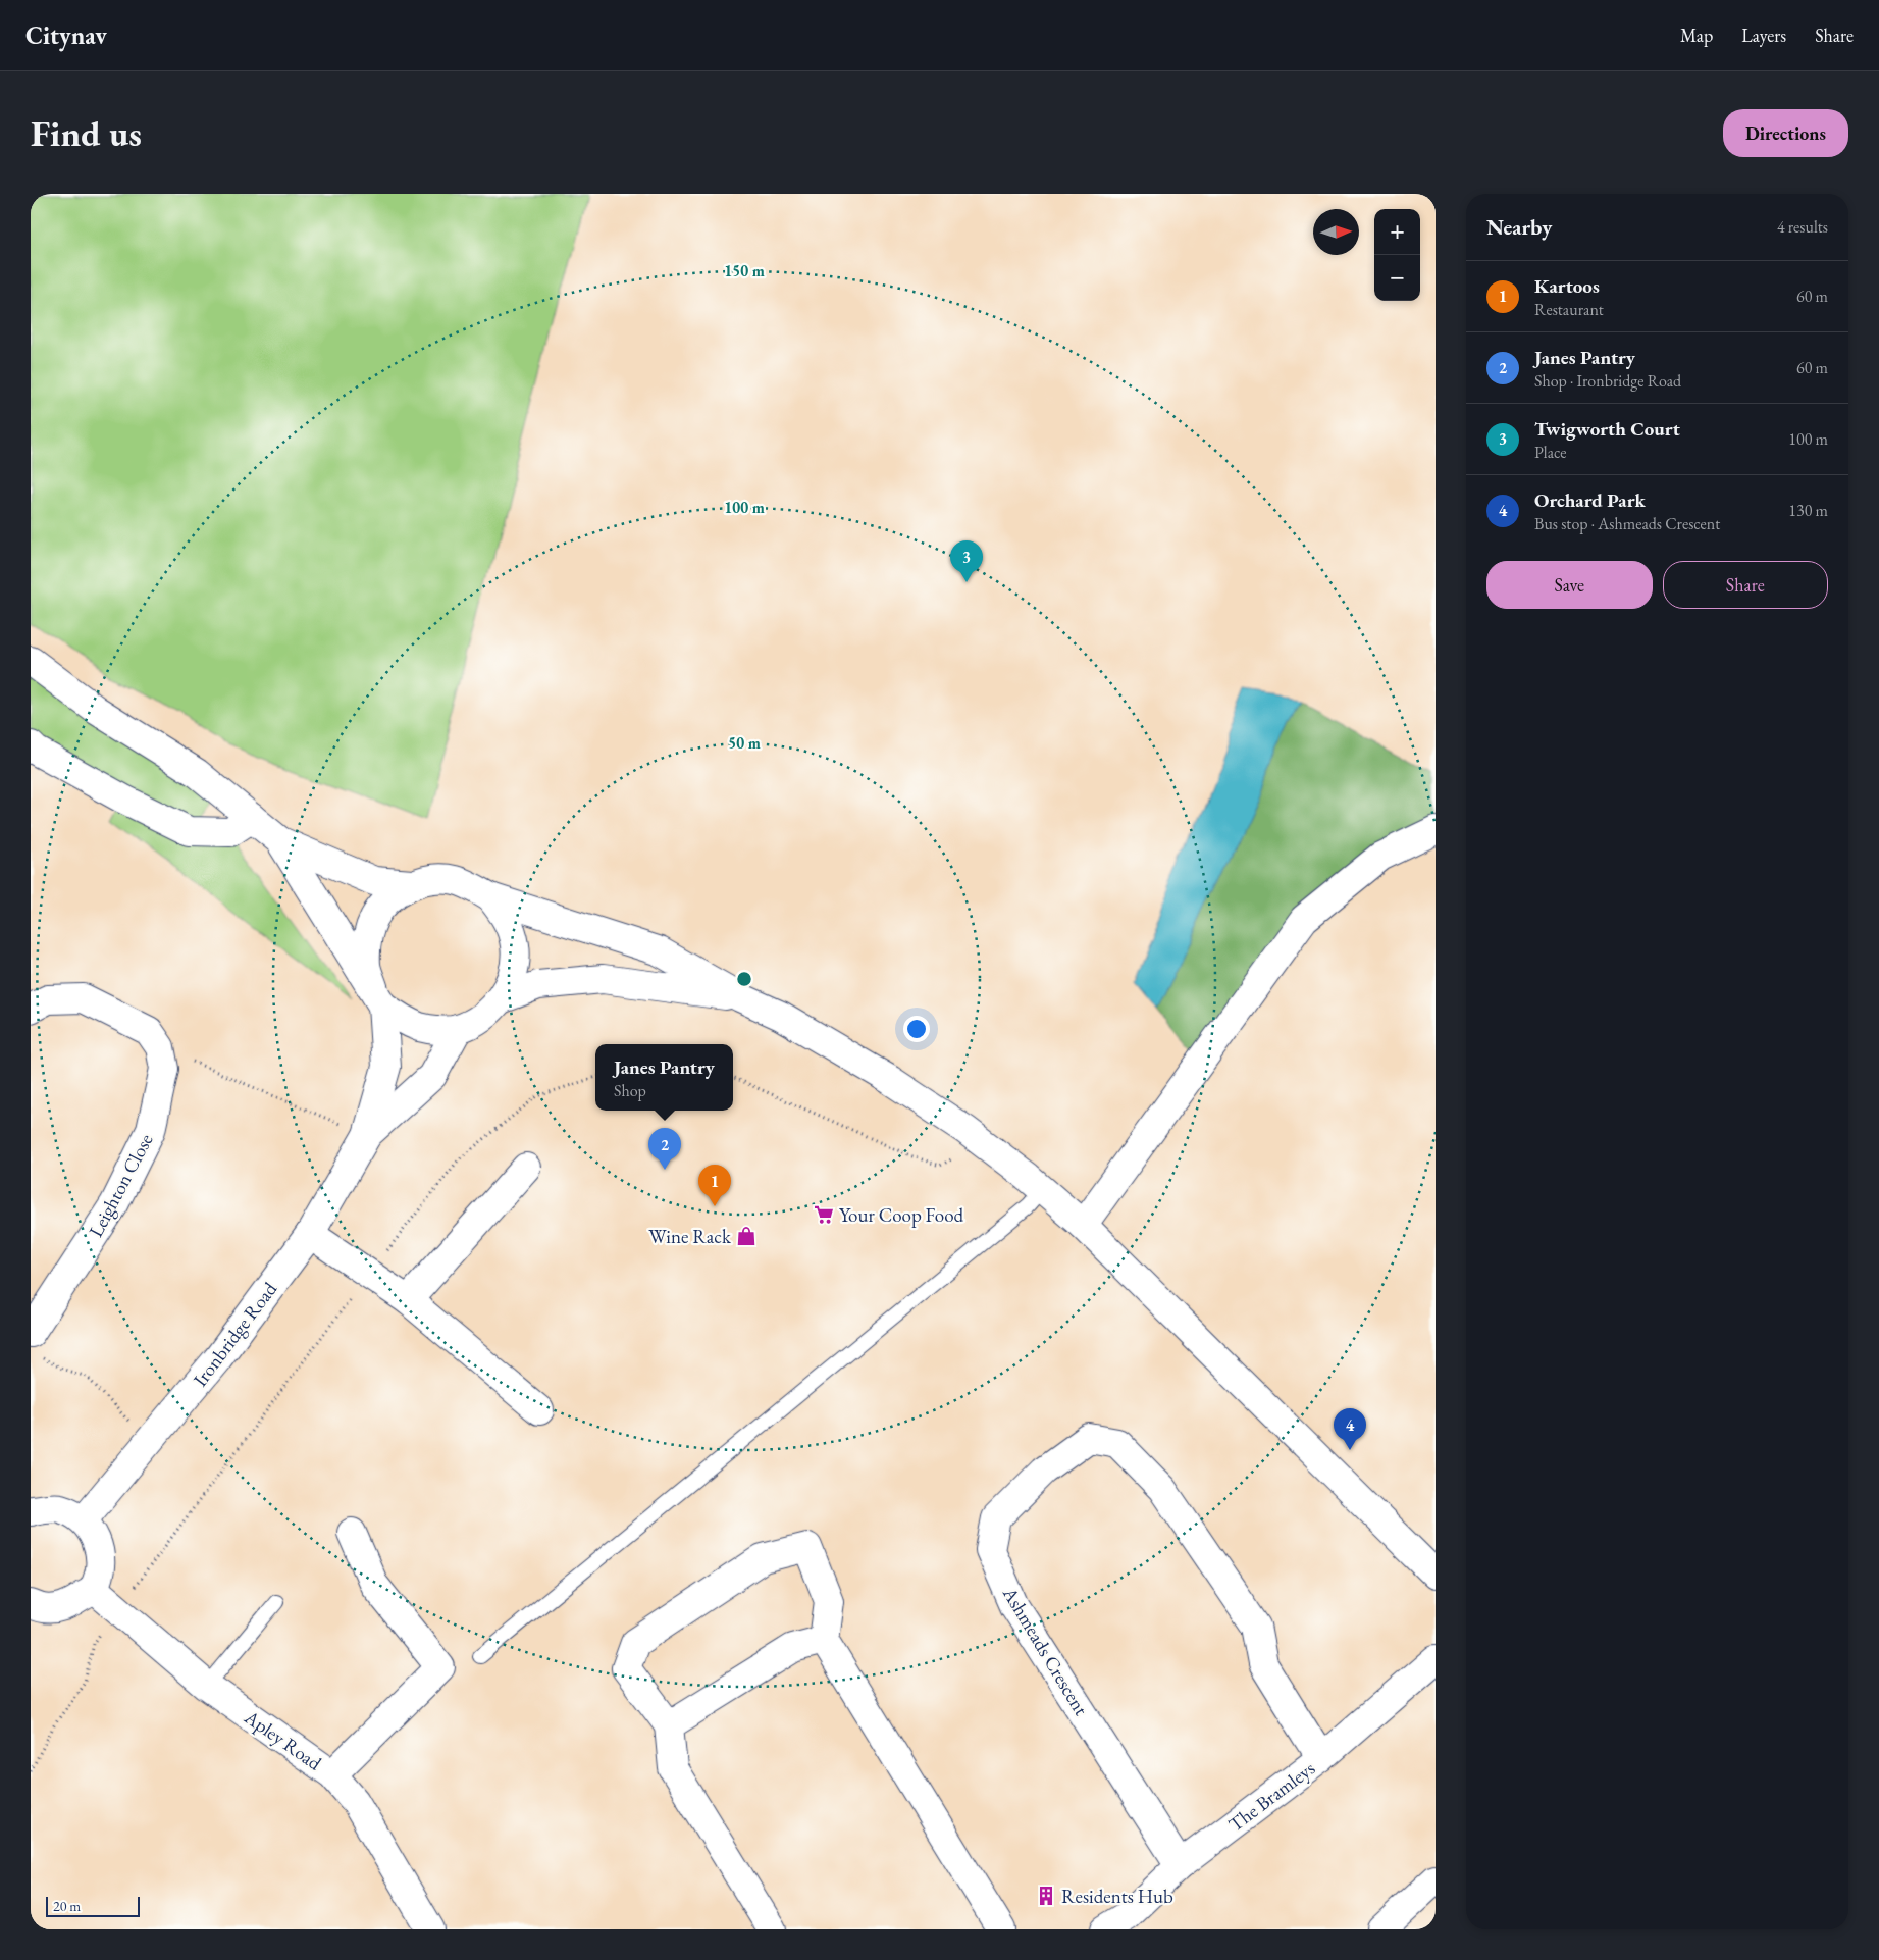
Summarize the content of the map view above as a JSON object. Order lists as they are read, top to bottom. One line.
{"streets":{"street":["Leighton Close","Ironbridge Road","Ashmeads Crescent","Apley Road","The Bramleys"]},"crossings":[["Ashmeads Crescent","The Bramleys"]],"places":{"supermarket":["Your Coop Food"],"shop":["Wine Rack"],"building":["Residents Hub"]},"scale_bar":"20 m","north":"right","page":{"header":"Citynav","nav":["Map","Layers","Share"],"buttons":["Directions",["Save","Share"]],"title":"Find us","heading":["Nearby","4 results"],"map_buttons":["+","−"],"list":[{"mark":"1","name":"Kartoos","note":"Restaurant","value":"60 m"},{"mark":"2","name":"Janes Pantry","note":"Shop · Ironbridge Road","value":"60 m"},{"mark":"3","name":"Twigworth Court","note":"Place","value":"100 m"},{"mark":"4","name":"Orchard Park","note":"Bus stop · Ashmeads Crescent","value":"130 m"}],"pins":["3","2","1","4"],"popup":["Janes Pantry","Shop"],"scale":"20 m"},"rings":["150 m","100 m","50 m"]}
